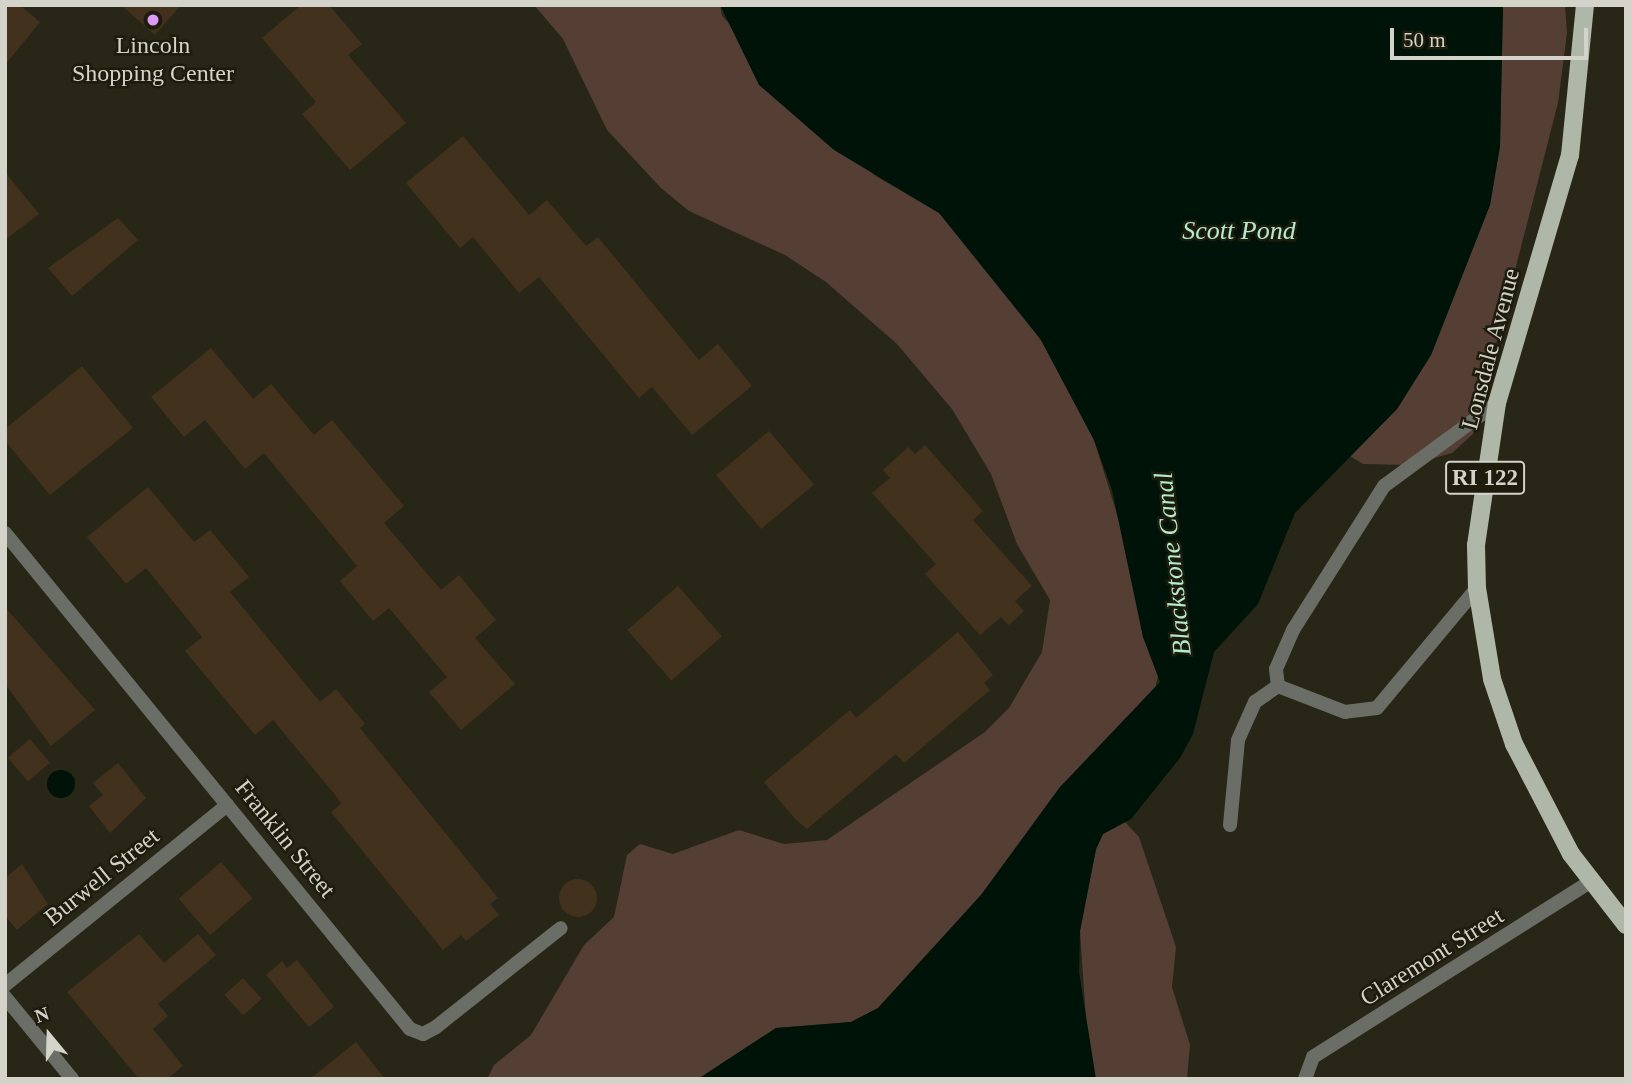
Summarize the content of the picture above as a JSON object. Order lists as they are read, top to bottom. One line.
{"streets":{"main road":["Lonsdale Avenue","RI 122"],"street":["Franklin Street","Burwell Street","Claremont Street"]},"crossings":[["Lonsdale Avenue","Claremont Street"],["Franklin Street","Burwell Street"]],"water":["Scott Pond","Blackstone Canal"],"places":["Lincoln Shopping Center"],"scale_bar":"50 m","north":"top"}
